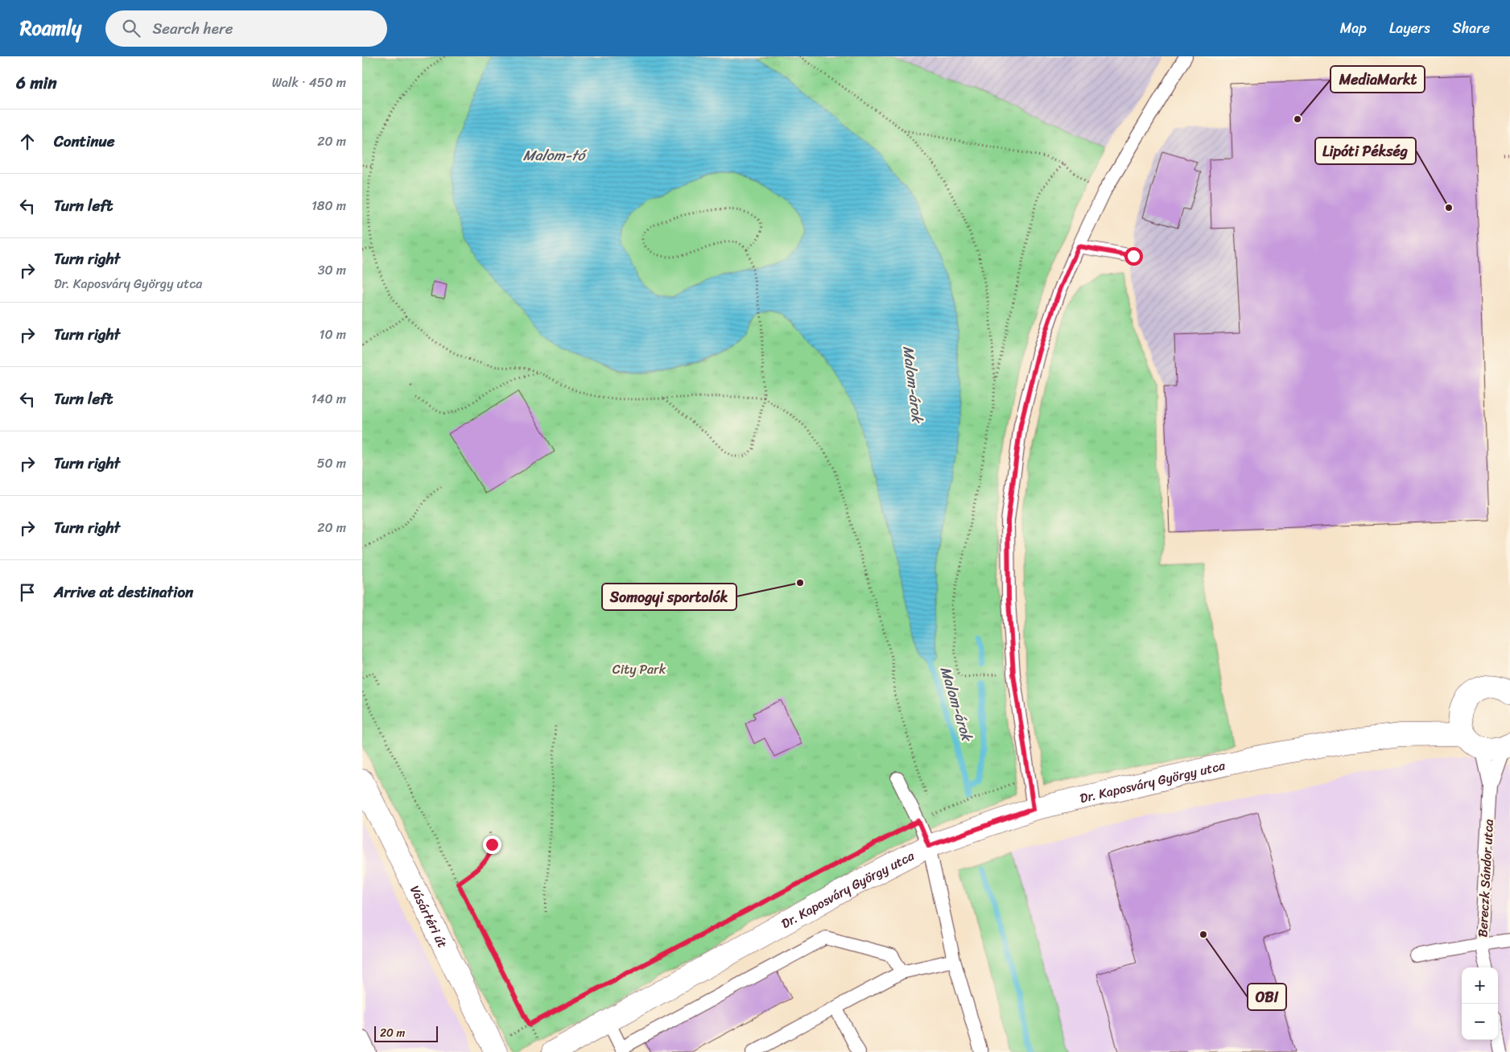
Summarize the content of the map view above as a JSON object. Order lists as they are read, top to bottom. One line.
{"streets":{"street":["Dr. Kaposváry György utca","Vásártéri út"],"lane":["Bereczk Sándor utca"]},"water":["Malom-tó","Malom-árok"],"parks":["City Park"],"places":["MediaMarkt","Lipóti Pékség","Somogyi sportolók","OBI"],"scale_bar":"20 m","page":{"header":"Roamly","search":"Search here","nav":["Map","Layers","Share"],"heading":["6 min","Walk · 450 m"],"list":[["Continue","20 m"],["Turn left","180 m"],["Turn right","Dr. Kaposváry György utca","30 m"],["Turn right","10 m"],["Turn left","140 m"],["Turn right","50 m"],["Turn right","20 m"],"Arrive at destination"],"map_buttons":["+","−"],"scale":"20 m"}}
